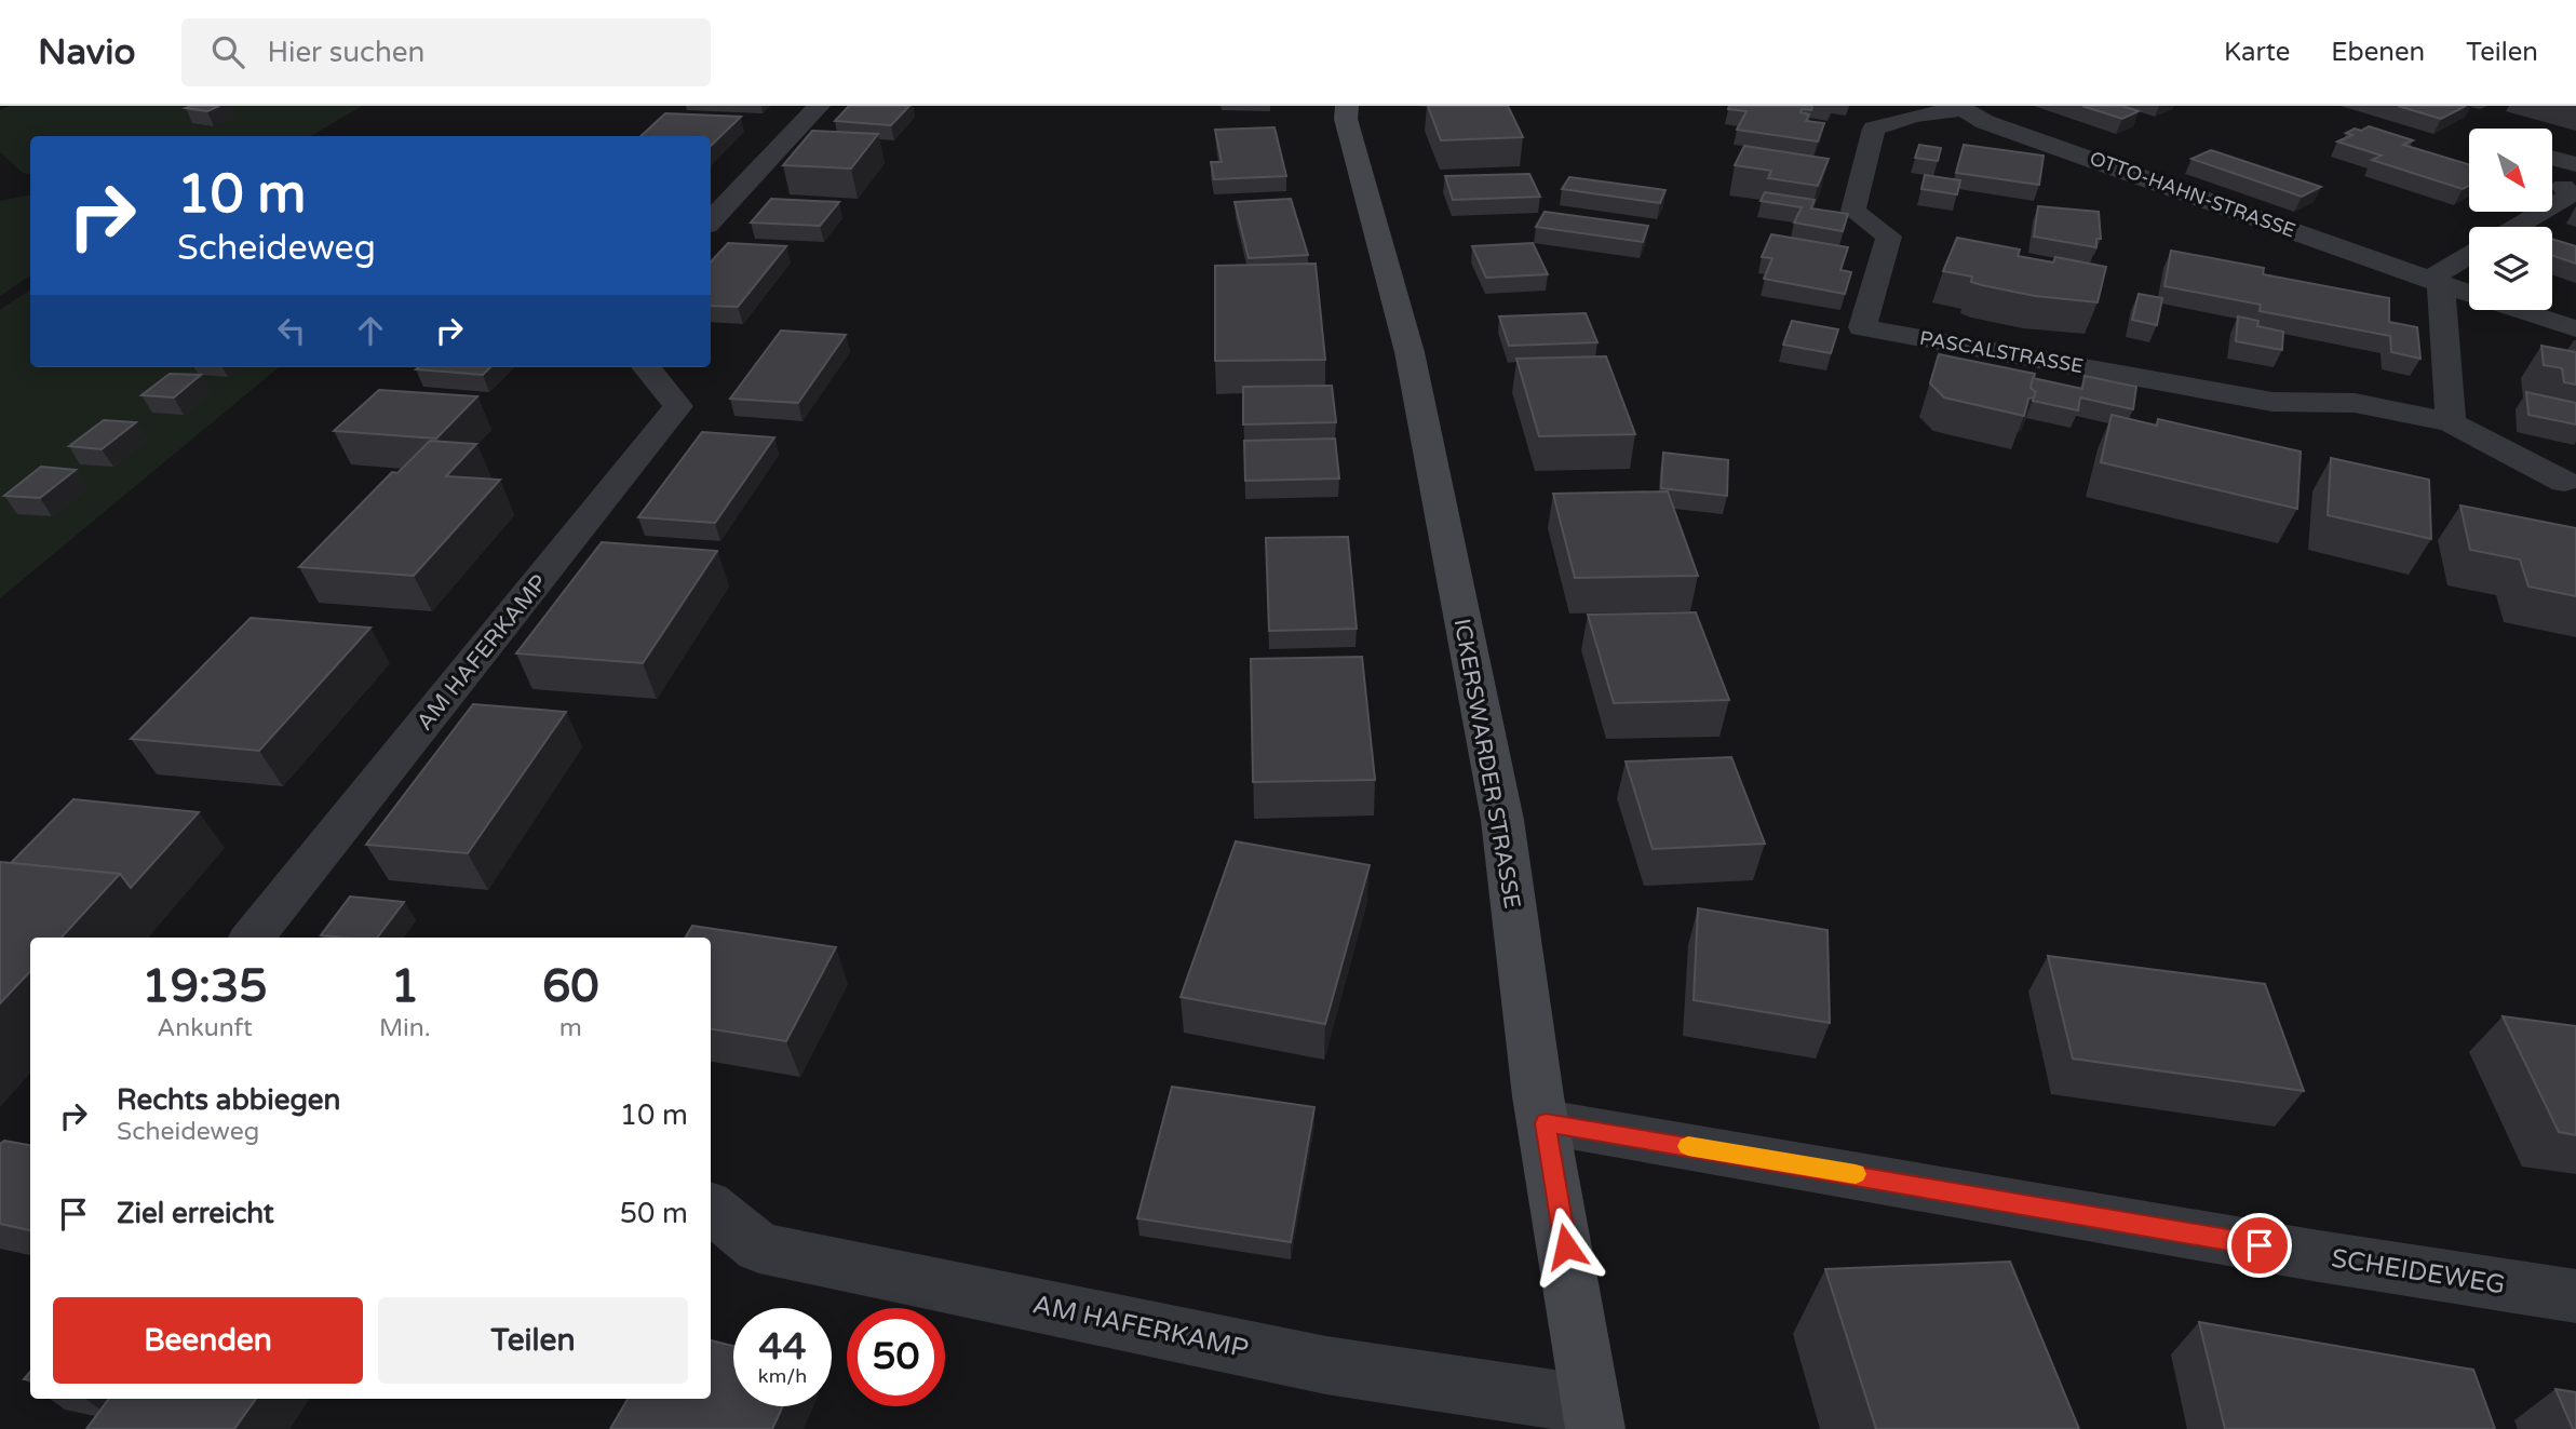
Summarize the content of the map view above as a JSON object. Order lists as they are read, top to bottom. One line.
{"streets":{"main road":["ICKERSWARDER STRASSE"],"street":["OTTO-HAHN-STRASSE","PASCALSTRASSE","AM HAFERKAMP","SCHEIDEWEG"]},"crossings":[["OTTO-HAHN-STRASSE","PASCALSTRASSE"],["AM HAFERKAMP","ICKERSWARDER STRASSE"],["ICKERSWARDER STRASSE","SCHEIDEWEG"]],"north":"bottom right","page":{"header":"Navio","search":"Hier suchen","nav":["Karte","Ebenen","Teilen"],"turn":["10 m","Scheideweg"],"eta":["19:35","Ankunft","1","Min.","60","m"],"list":[{"name":"Rechts abbiegen","note":"Scheideweg","value":"10 m"},{"name":"Ziel erreicht","value":"50 m"}],"buttons":["Beenden","Teilen"],"speed":"44 km/h","limit":"50"}}
